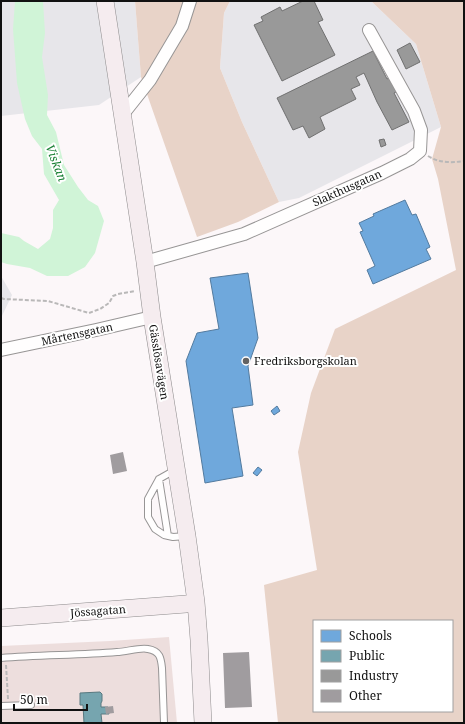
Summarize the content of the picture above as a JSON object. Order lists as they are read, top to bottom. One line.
{"streets":{"street":["Slakthusgatan","Mårtensgatan","Gässlösavägen","Jössagatan"]},"crossings":[["Slakthusgatan","Gässlösavägen"],["Mårtensgatan","Gässlösavägen"],["Gässlösavägen","Jössagatan"]],"water":["Viskan"],"places":["Fredriksborgskolan"],"legend":["Schools","Public","Industry","Other"],"scale_bar":"50 m"}
